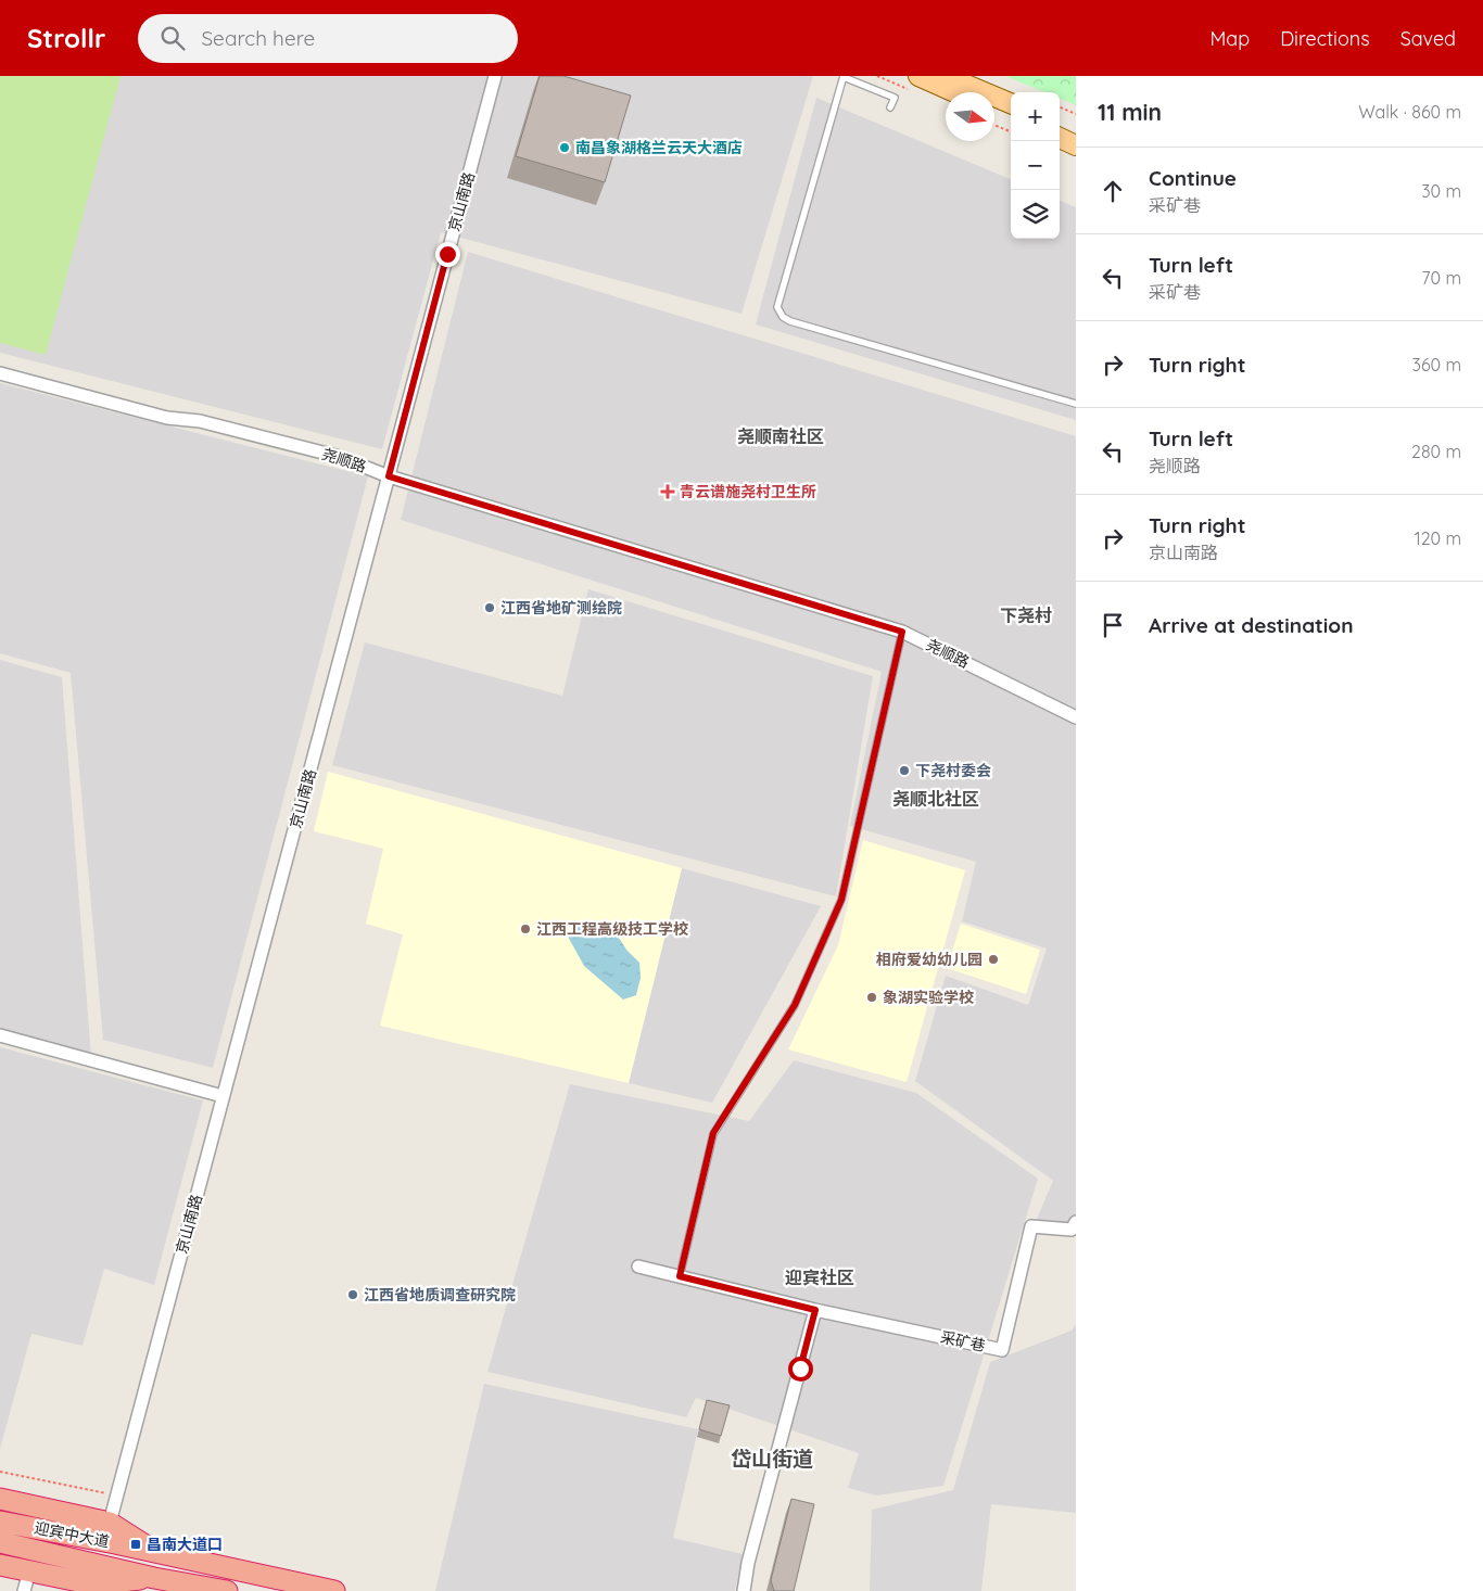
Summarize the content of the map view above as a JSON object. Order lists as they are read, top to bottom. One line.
{"streets":{"highway":["迎宾中大道"],"street":["京山南路","尧顺路","采矿巷"]},"crossings":[["京山南路","尧顺路"]],"districts":["尧顺南社区","下尧村","尧顺北社区","迎宾社区","岱山街道"],"places":{"other":["南昌象湖格兰云天大酒店","江西省地矿测绘院","下尧村委会","江西工程高级技工学校","相府爱幼幼儿园","象湖实验学校","江西省地质调查研究院"],"health":["青云谱施尧村卫生所"],"transit":["昌南大道口"]},"north":"right","page":{"header":"Strollr","search":"Search here","nav":["Map","Directions","Saved"],"heading":["11 min","Walk · 860 m"],"map_buttons":["+","−"],"list":[["Continue","采矿巷","30 m"],["Turn left","采矿巷","70 m"],["Turn right","360 m"],["Turn left","尧顺路","280 m"],["Turn right","京山南路","120 m"],"Arrive at destination"]}}
